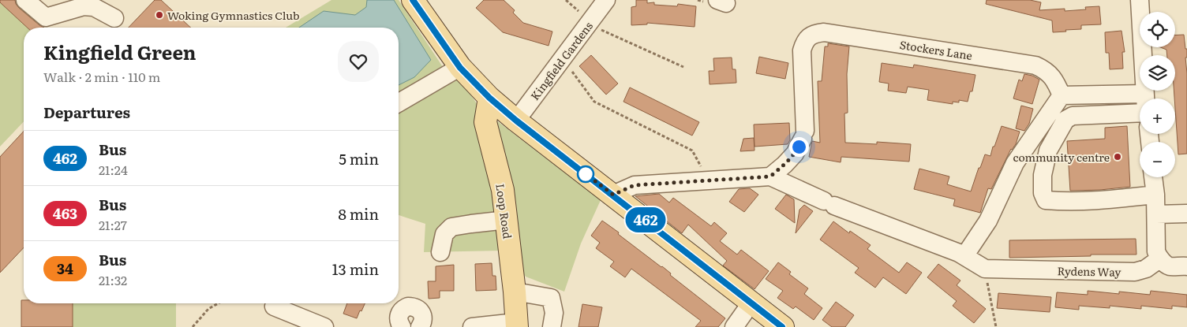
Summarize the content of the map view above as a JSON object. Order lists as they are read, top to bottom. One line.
{"streets":{"main road":["Loop Road"],"street":["Stockers Lane","Kingfield Gardens","Rydens Way"]},"places":["Woking Gymnastics Club","community centre"],"lines":["bus line 462"],"page":{"on_map":"462","map_buttons":["+","−"],"heading":[["Kingfield Green","Walk · 2 min · 110 m"],"Departures"],"list":[{"mark":"462","name":"Bus","note":"21:24","value":"5 min"},{"mark":"463","name":"Bus","note":"21:27","value":"8 min"},{"mark":"34","name":"Bus","note":"21:32","value":"13 min"}]}}
